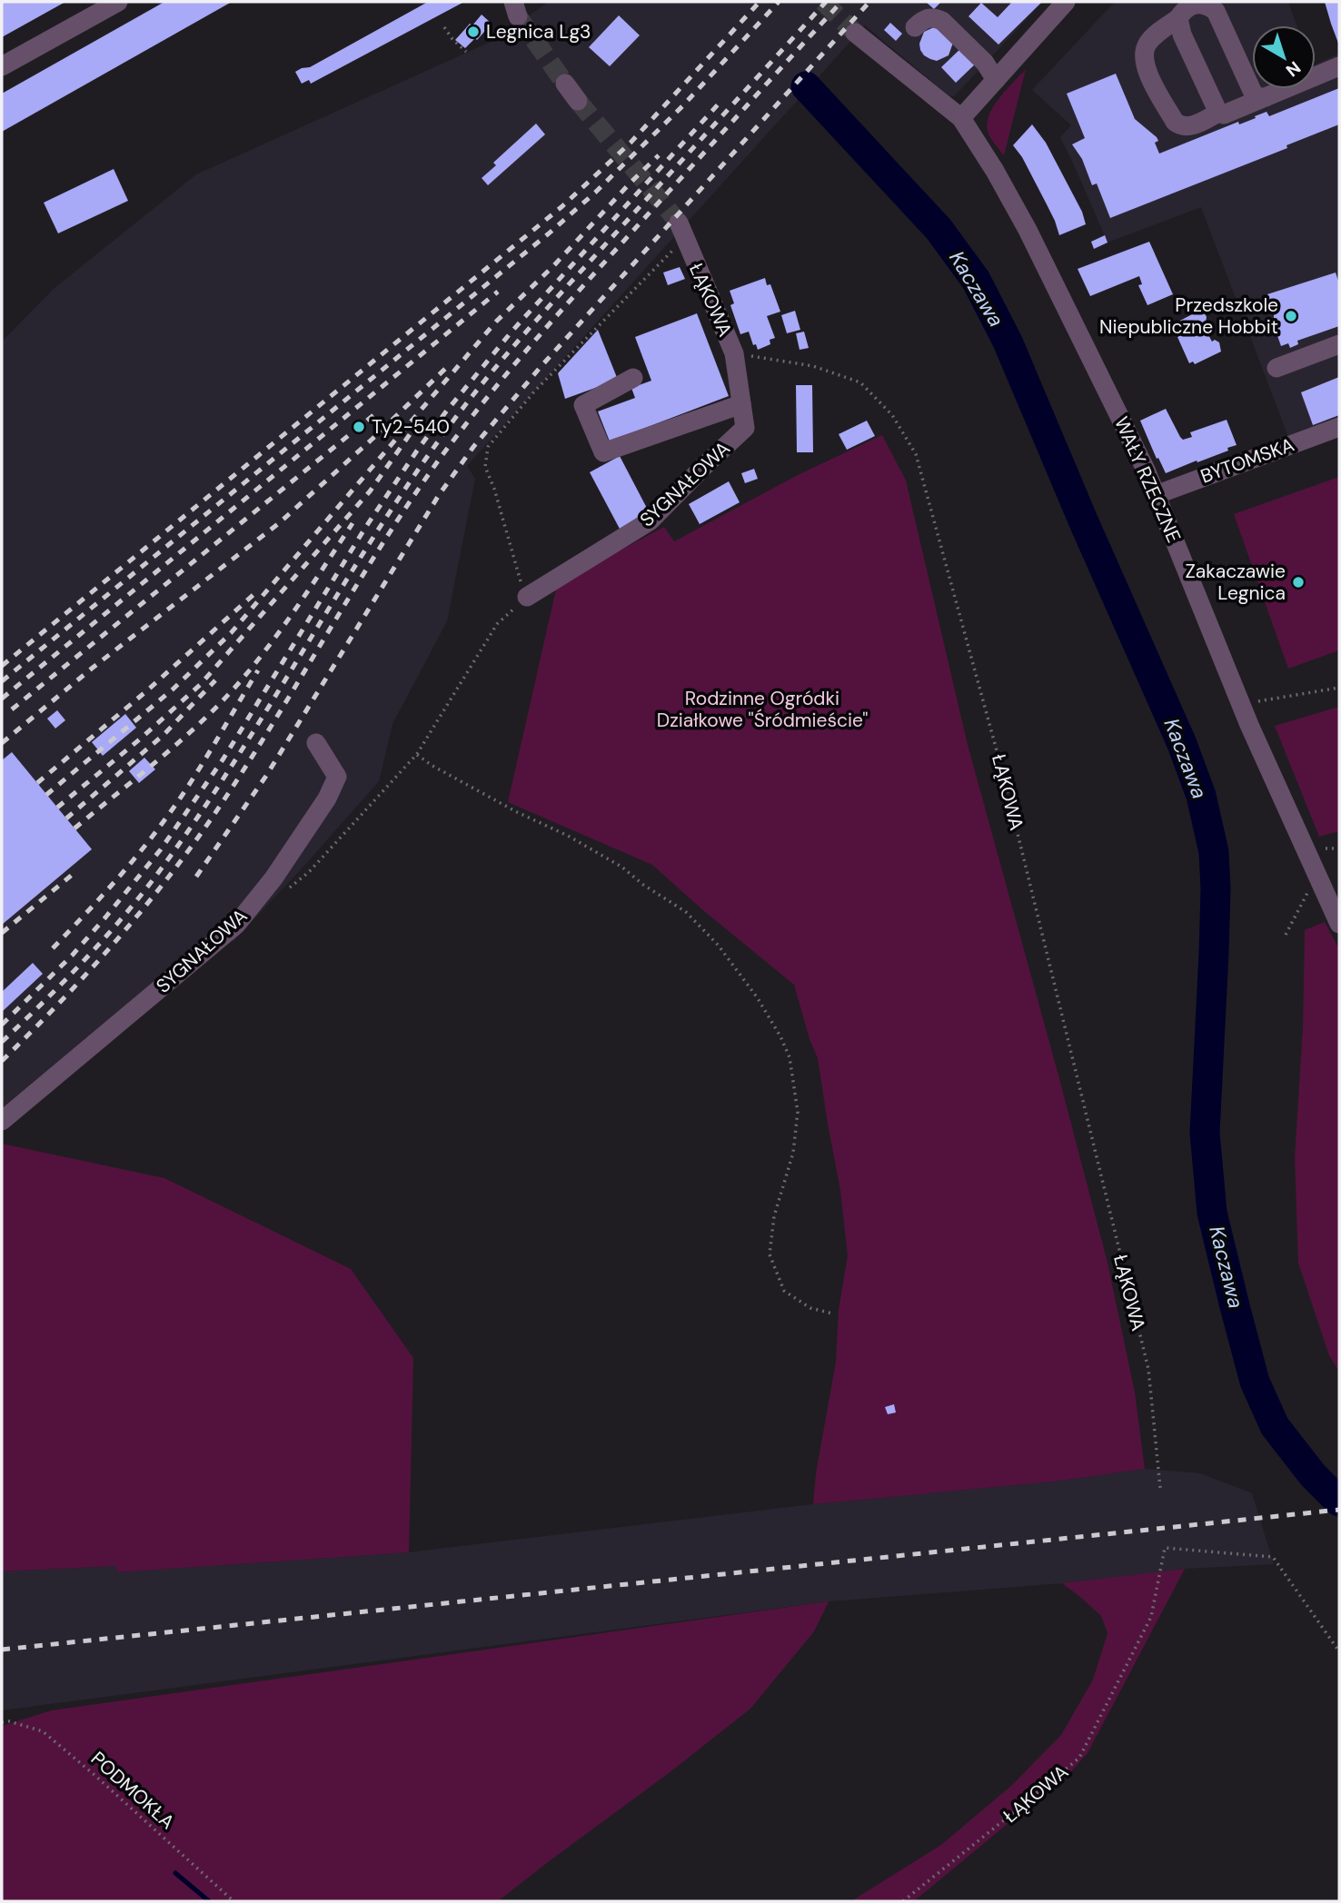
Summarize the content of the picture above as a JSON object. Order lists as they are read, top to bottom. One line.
{"streets":{"street":["ŁĄKOWA","BYTOMSKA","WAŁY RZECZNE","SYGNAŁOWA"],"path":["PODMOKŁA"]},"crossings":[["ŁĄKOWA","SYGNAŁOWA"],["BYTOMSKA","WAŁY RZECZNE"]],"water":["Kaczawa"],"parks":["Rodzinne Ogródki Działkowe \"Śródmieście\""],"places":["Legnica Lg3","Przedszkole Niepubliczne Hobbit","Ty2-540","Zakaczawie Legnica"],"north":"bottom right"}
